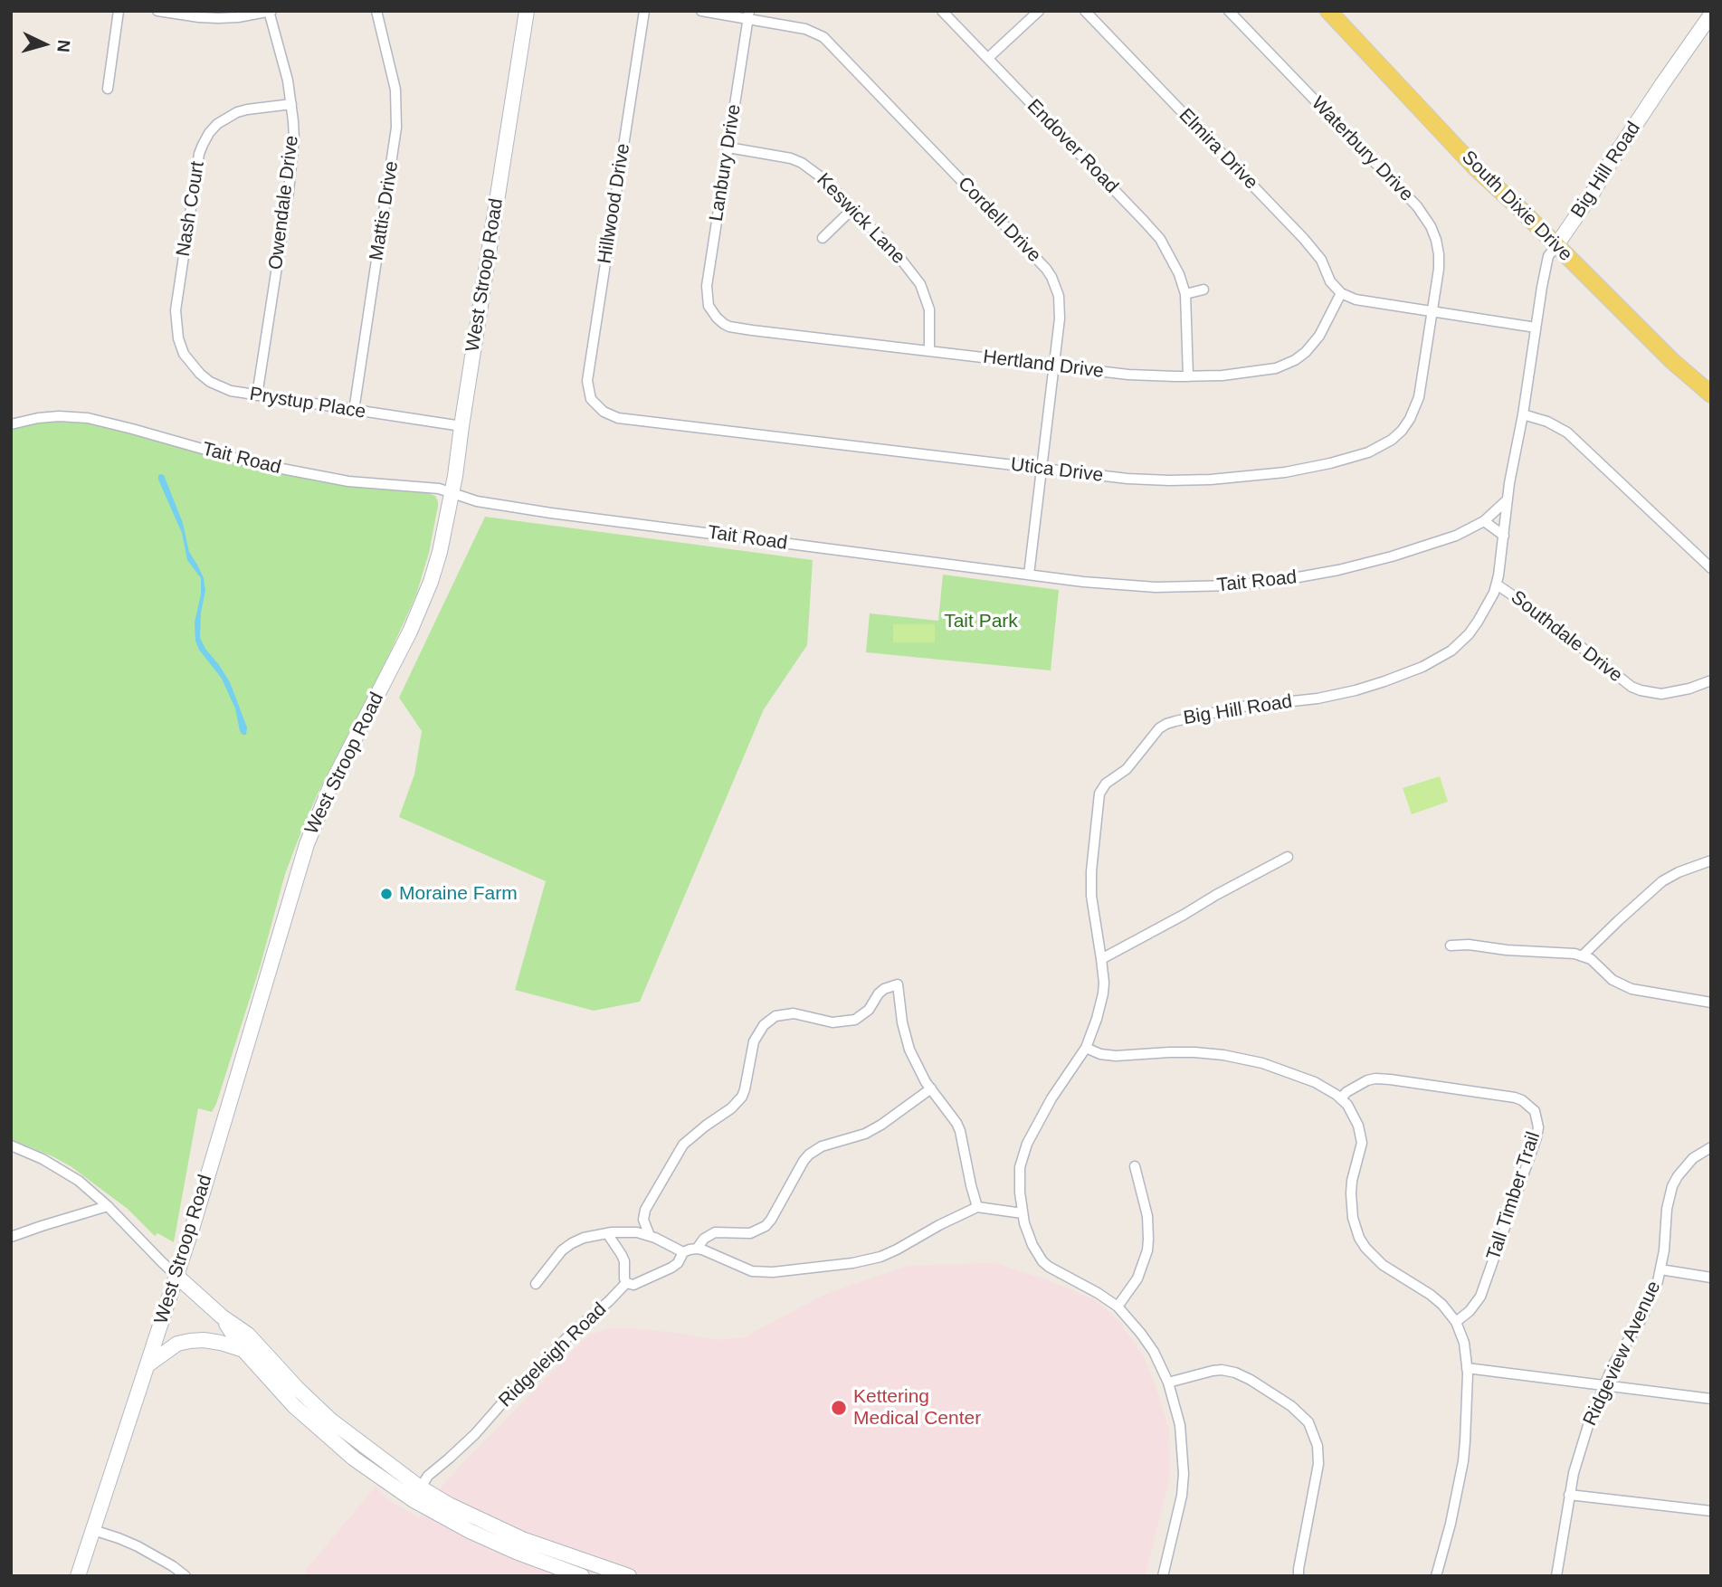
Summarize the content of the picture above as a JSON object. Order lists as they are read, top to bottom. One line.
{"streets":{"main road":["Big Hill Road","South Dixie Drive","West Stroop Road"],"street":["Endover Road","Elmira Drive","Waterbury Drive","Lanbury Drive","Owendale Drive","Hillwood Drive","Nash Court","Mattis Drive","Keswick Lane","Cordell Drive","Hertland Drive","Prystup Place","Tait Road","Utica Drive","Southdale Drive","Tall Timber Trail","Ridgeview Avenue","Ridgeleigh Road"]},"crossings":[["Endover Road","Hertland Drive"],["Elmira Drive","Hertland Drive"],["Waterbury Drive","Utica Drive"],["Lanbury Drive","Keswick Lane"],["Lanbury Drive","Cordell Drive"],["Lanbury Drive","Hertland Drive"],["Big Hill Road","South Dixie Drive"],["Big Hill Road","Tait Road"],["Big Hill Road","Southdale Drive"],["Owendale Drive","Nash Court"],["Owendale Drive","Prystup Place"],["Hillwood Drive","Utica Drive"],["Nash Court","Prystup Place"],["Mattis Drive","Prystup Place"],["Keswick Lane","Hertland Drive"],["Cordell Drive","Hertland Drive"],["Cordell Drive","Tait Road"],["Cordell Drive","Utica Drive"],["West Stroop Road","Prystup Place"],["West Stroop Road","Tait Road"]],"parks":["Tait Park"],"places":["Moraine Farm","Kettering Medical Center"],"north":"right"}
